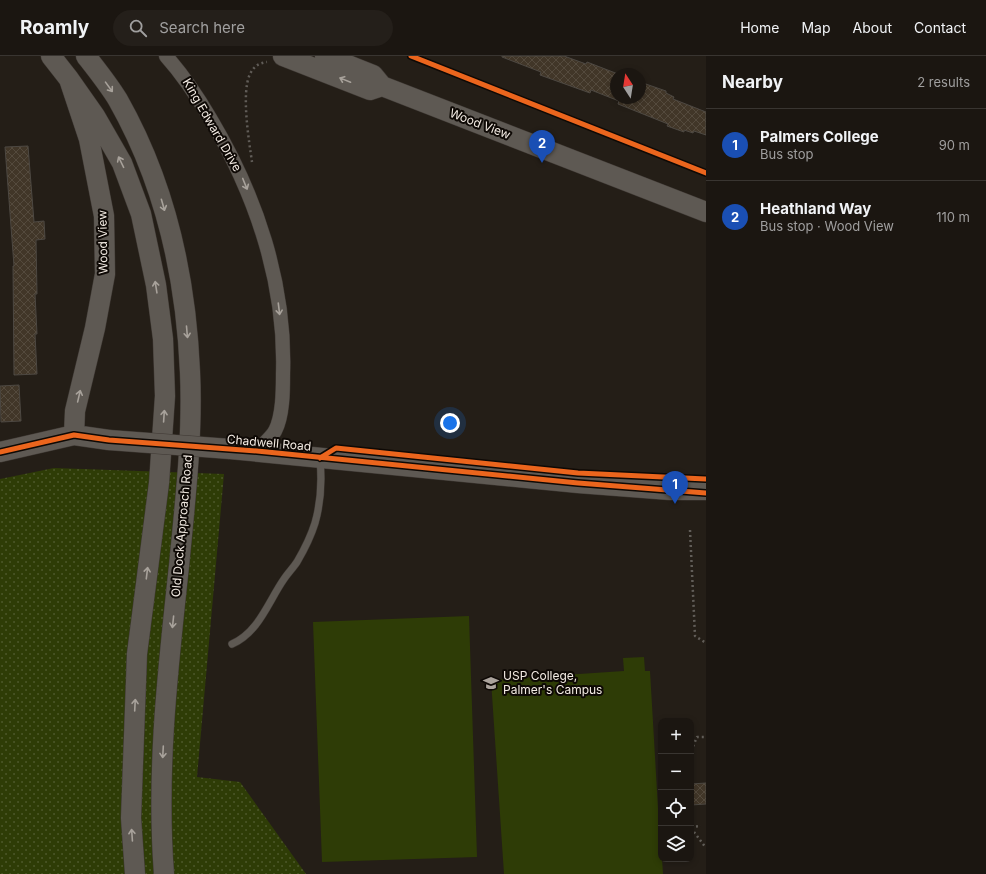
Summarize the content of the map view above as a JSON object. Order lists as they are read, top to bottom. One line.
{"streets":{"street":["Wood View","King Edward Drive","Chadwell Road","Old Dock Approach Road"]},"crossings":[["Wood View","Chadwell Road"],["King Edward Drive","Chadwell Road"]],"places":{"school or university":["USP College, Palmer's Campus"]},"north":"top","page":{"header":"Roamly","search":"Search here","nav":["Home","Map","About","Contact"],"heading":["Nearby","2 results"],"list":[{"mark":"1","name":"Palmers College","note":"Bus stop","value":"90 m"},{"mark":"2","name":"Heathland Way","note":"Bus stop · Wood View","value":"110 m"}],"pins":["2","1"],"map_buttons":["+","−"]}}
